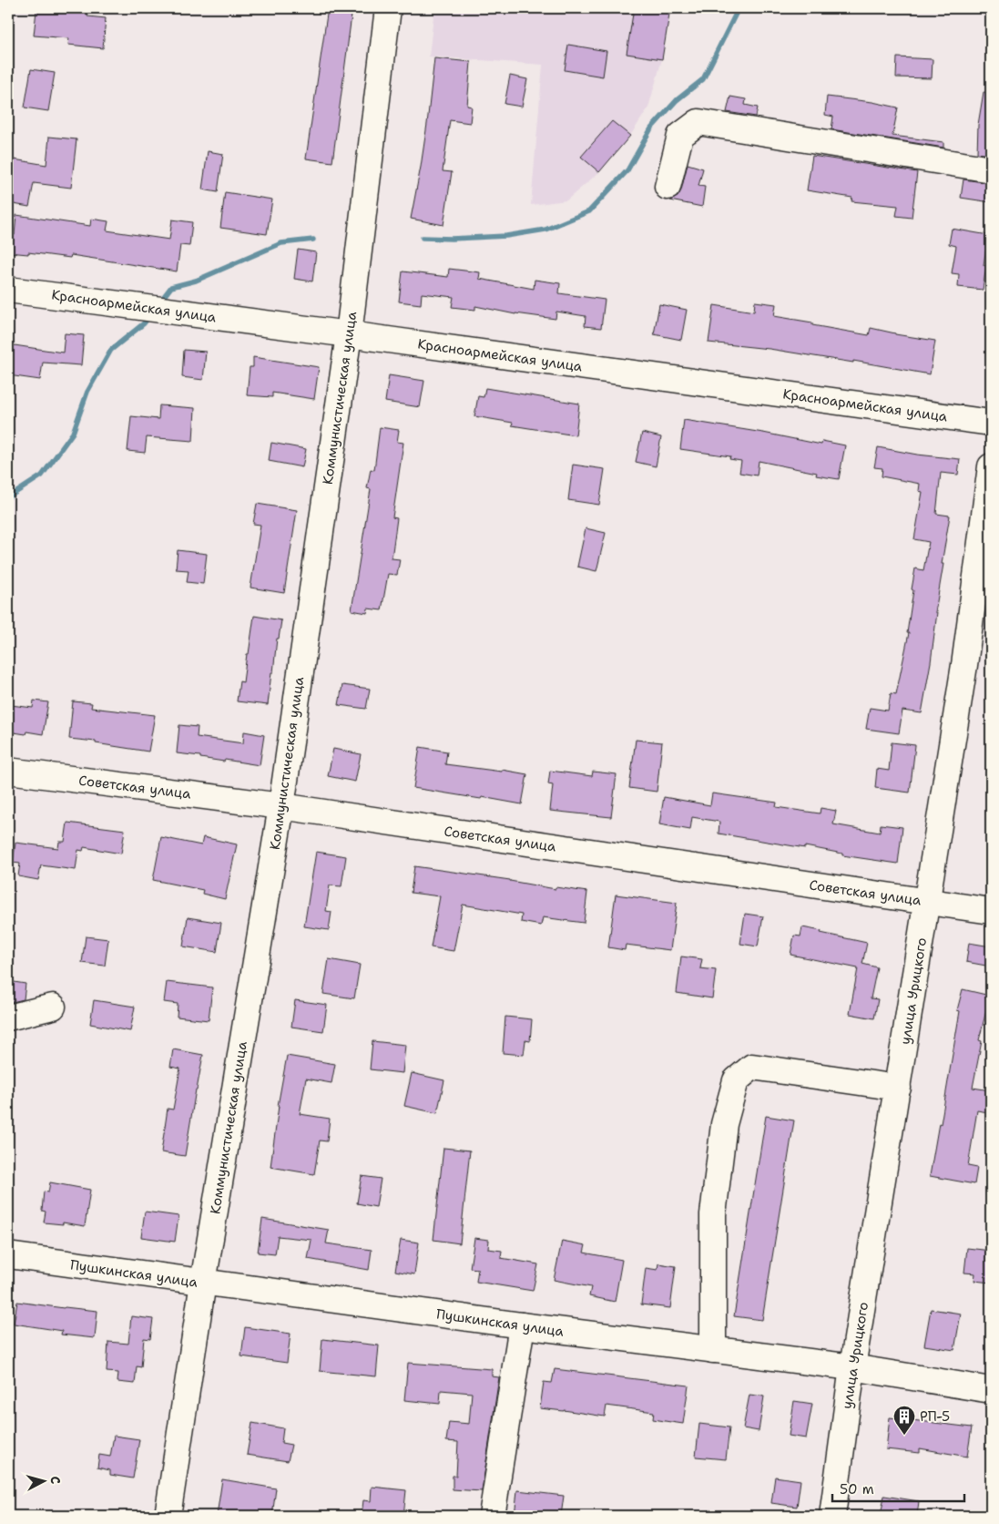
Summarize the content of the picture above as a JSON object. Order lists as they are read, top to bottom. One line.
{"streets":{"street":["Красноармейская улица","Коммунистическая улица","Советская улица","улица Урицкого","Пушкинская улица"]},"crossings":[["Красноармейская улица","Коммунистическая улица"],["Коммунистическая улица","Советская улица"],["Коммунистическая улица","Пушкинская улица"],["Советская улица","улица Урицкого"],["улица Урицкого","Пушкинская улица"]],"places":{"building":["РП-5"]},"scale_bar":"50 m","north":"right"}
